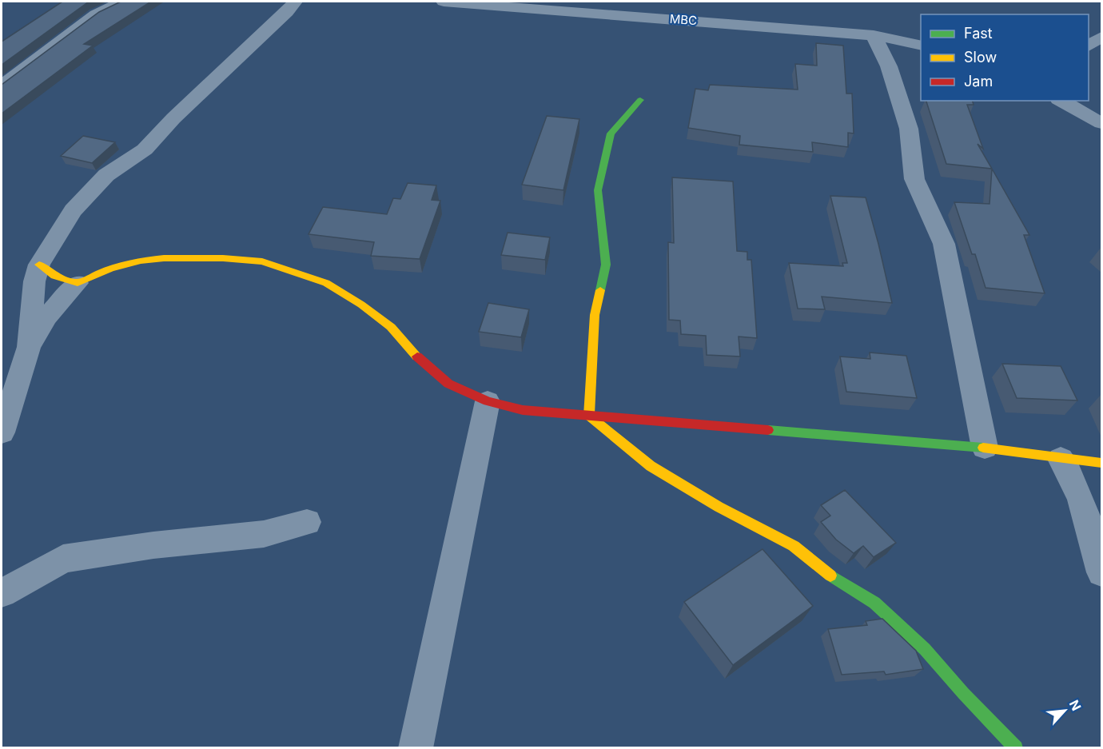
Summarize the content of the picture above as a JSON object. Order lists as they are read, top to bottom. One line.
{"streets":{"street":["MBC"]},"legend":["Fast","Slow","Jam"],"north":"top right"}
